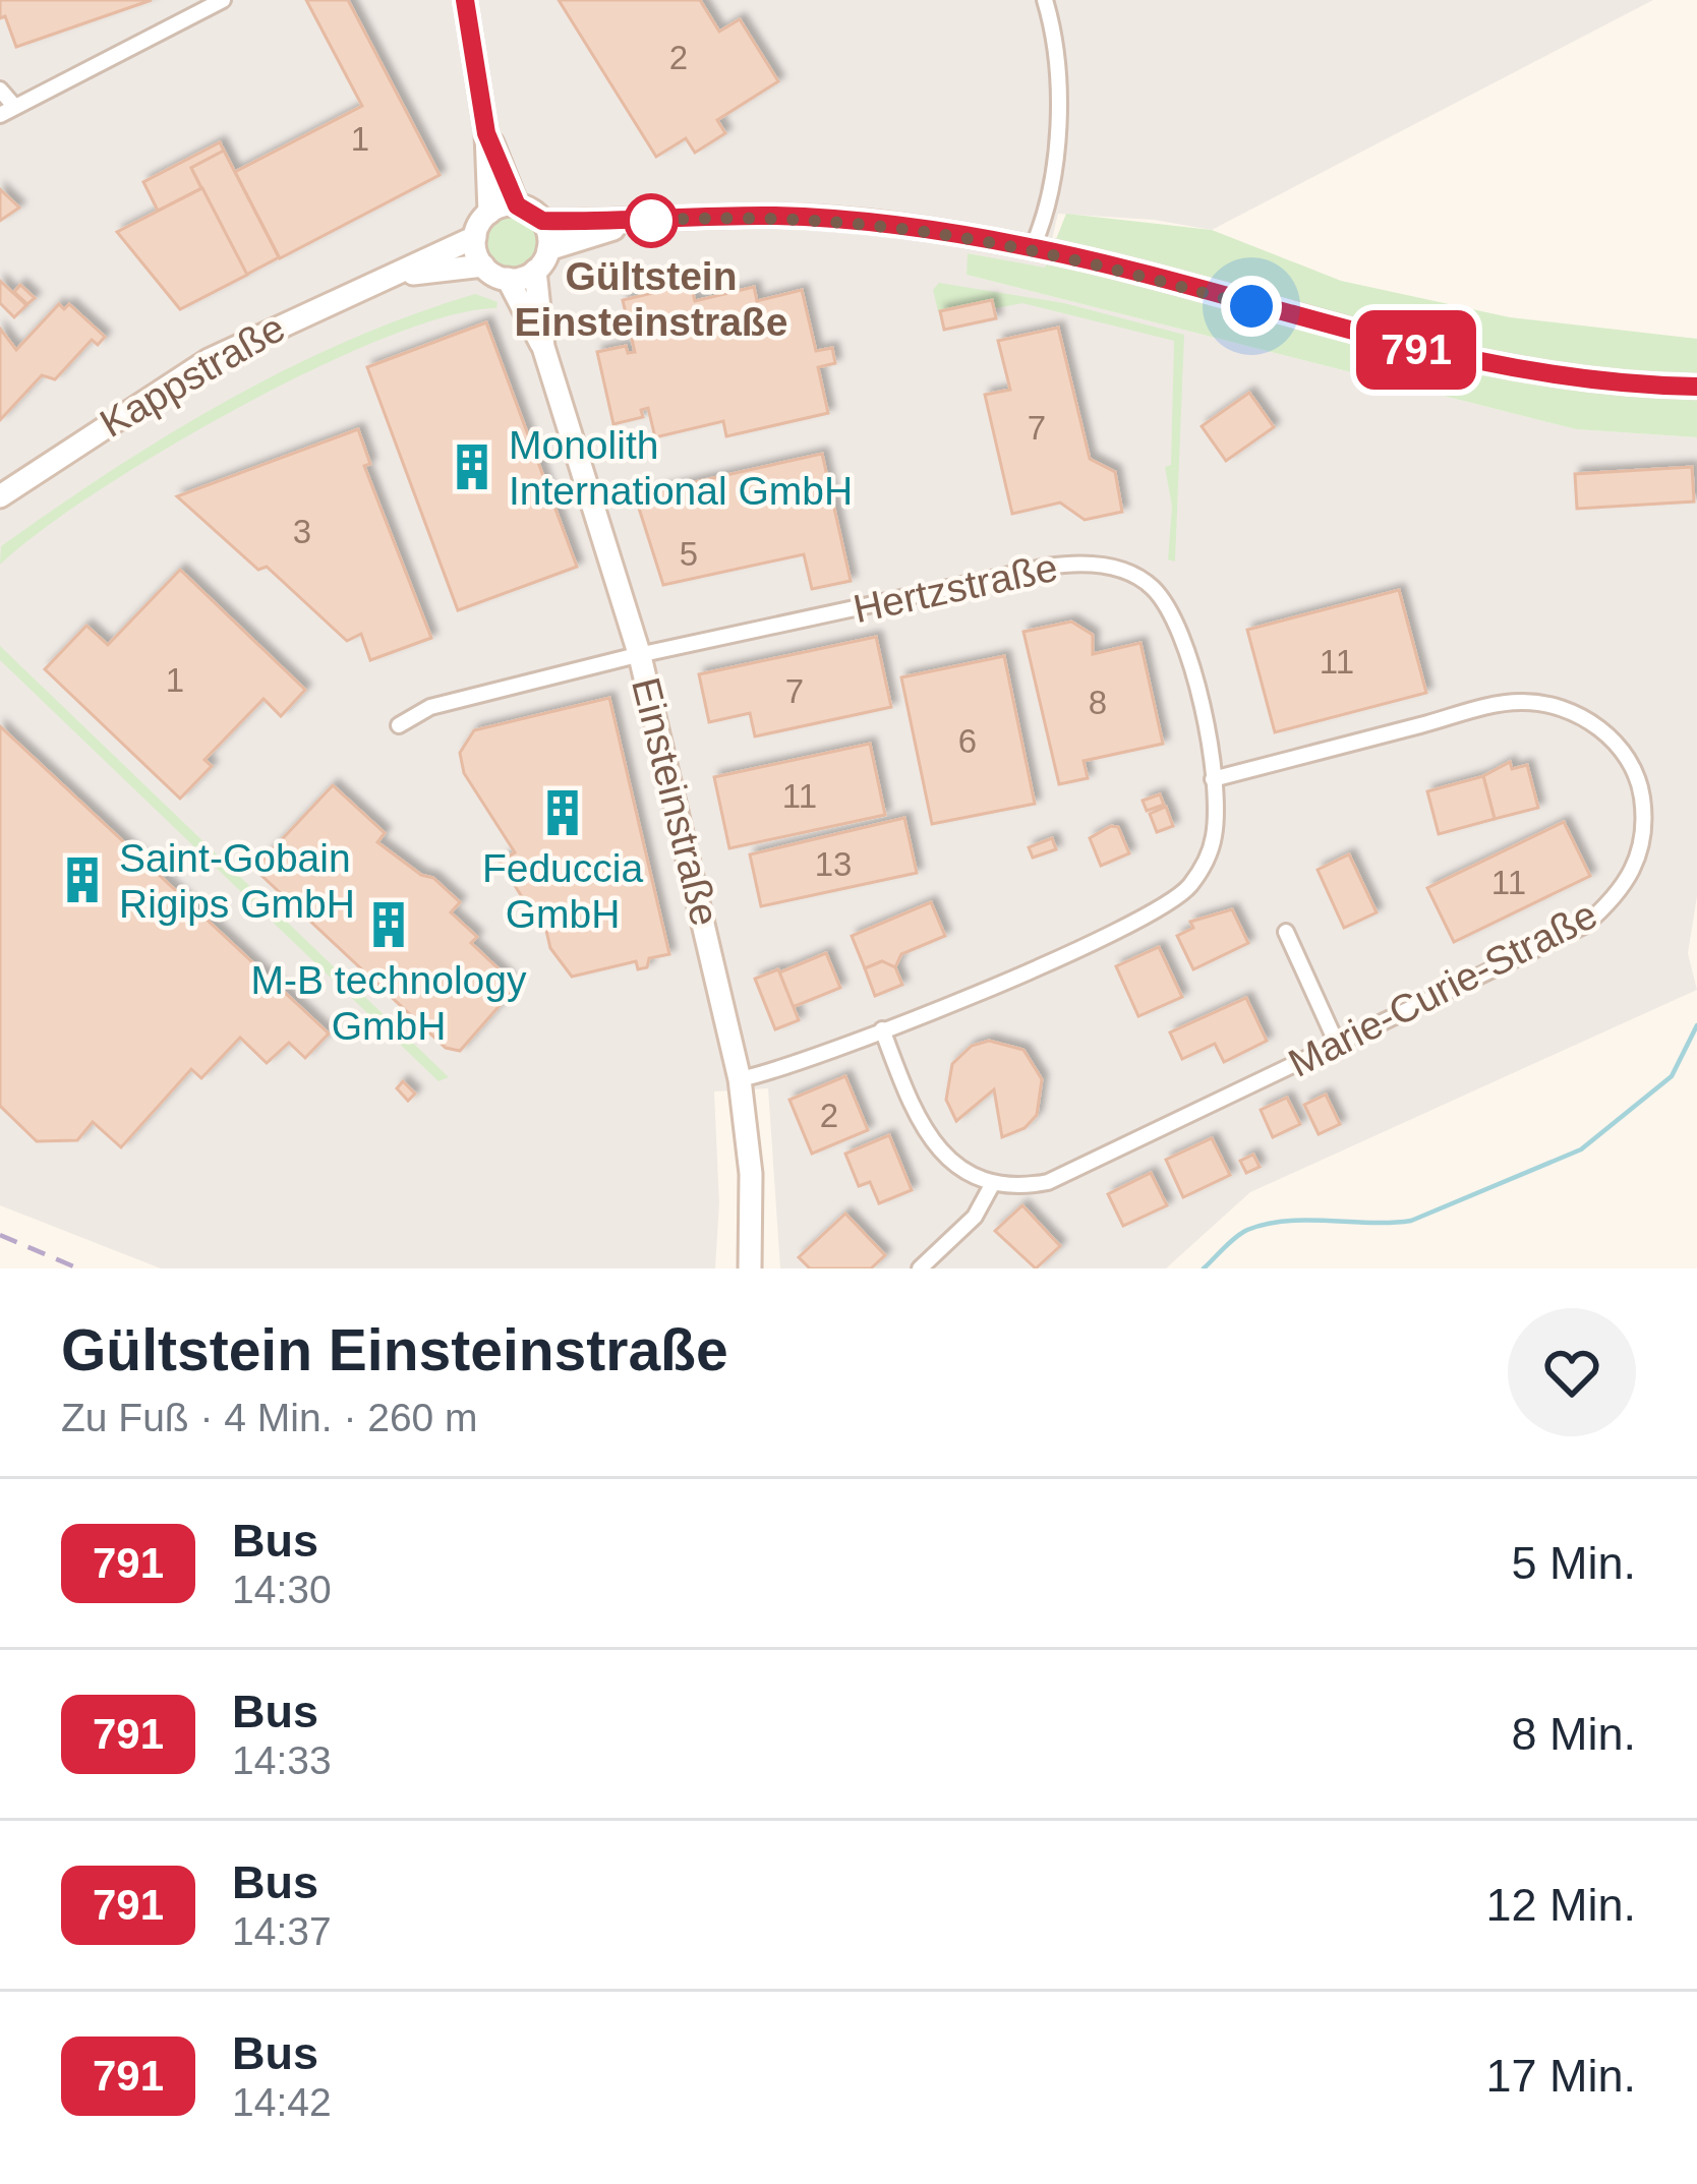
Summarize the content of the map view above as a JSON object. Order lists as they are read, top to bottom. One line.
{"streets":{"street":["Kappstraße","Hertzstraße","Einsteinstraße","Marie-Curie-Straße"]},"crossings":[["Kappstraße","Einsteinstraße"],["Hertzstraße","Einsteinstraße"],["Hertzstraße","Marie-Curie-Straße"]],"places":{"other":["Gültstein Einsteinstraße"],"building":["Monolith International GmbH","Feduccia GmbH","Saint-Gobain Rigips GmbH","M-B technology GmbH"]},"lines":["bus line 791"],"house_numbers":["2","1","7","3","5","11","1","7","8","6","11","13","11","2"],"page":{"on_map":"791","heading":["Gültstein Einsteinstraße","Zu Fuß · 4 Min. · 260 m"],"list":[{"mark":"791","name":"Bus","note":"14:30","value":"5 Min."},{"mark":"791","name":"Bus","note":"14:33","value":"8 Min."},{"mark":"791","name":"Bus","note":"14:37","value":"12 Min."},{"mark":"791","name":"Bus","note":"14:42","value":"17 Min."}]}}
